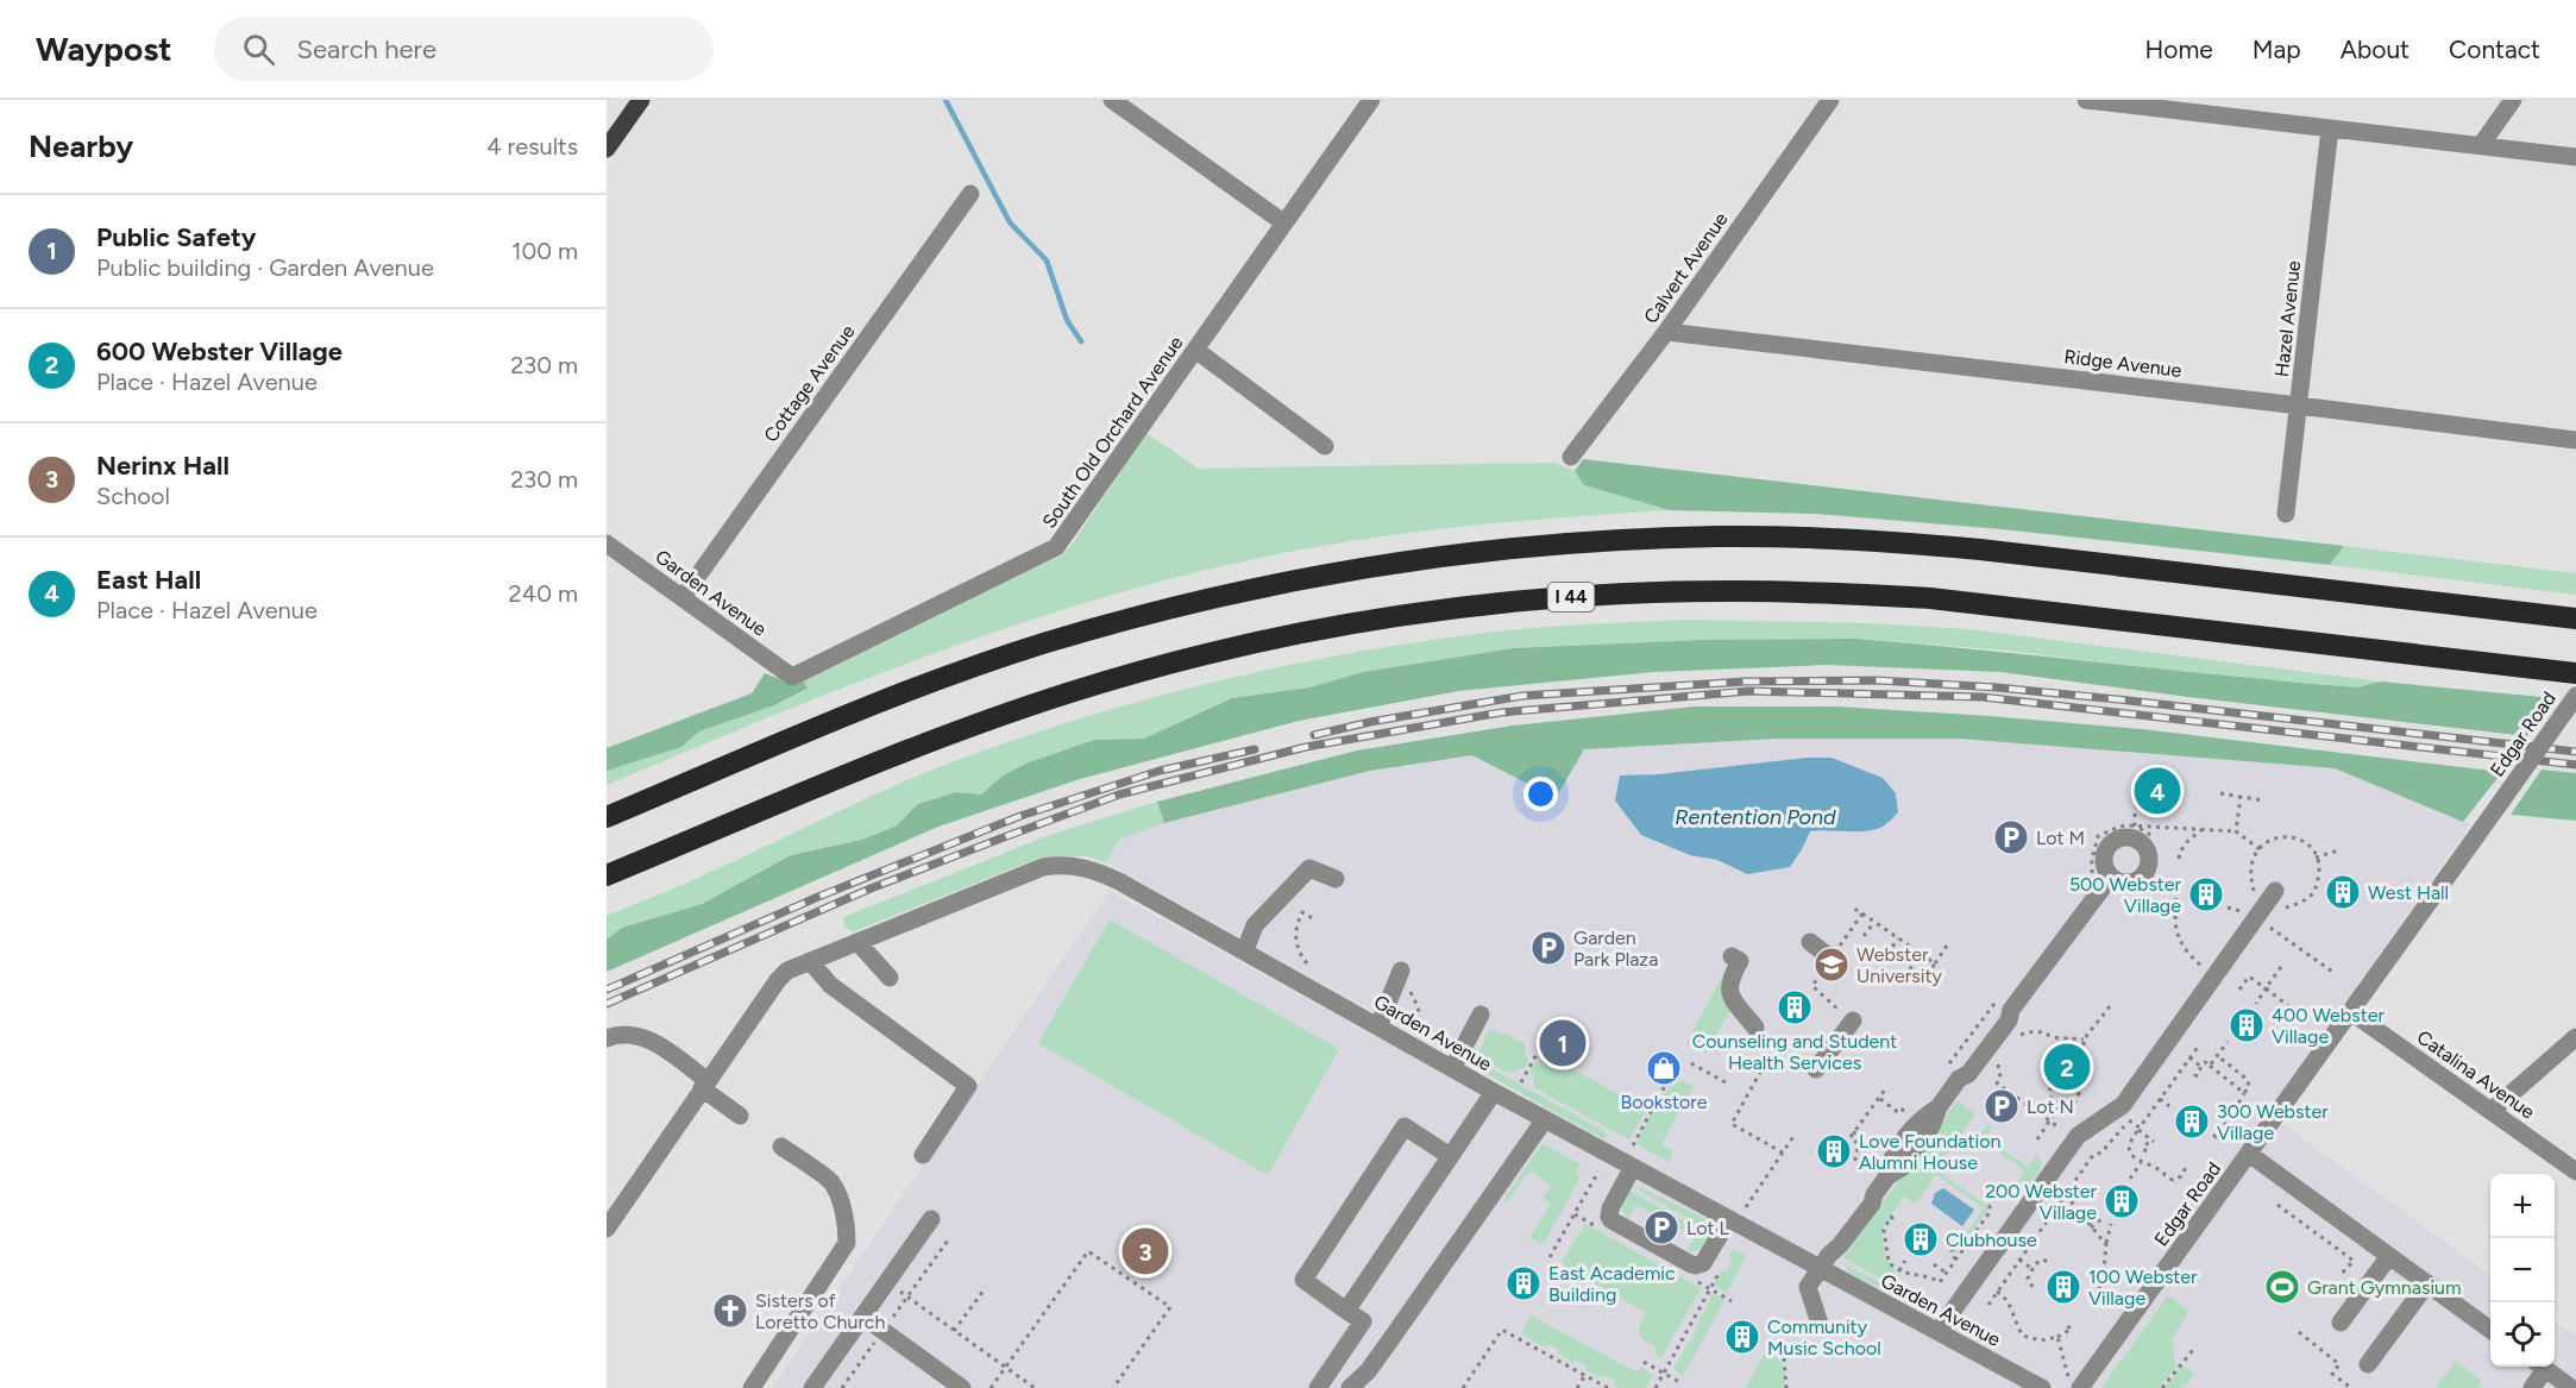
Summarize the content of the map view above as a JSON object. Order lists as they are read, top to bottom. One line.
{"streets":{"highway":["I 44"],"street":["Calvert Avenue","Hazel Avenue","Ridge Avenue","Cottage Avenue","South Old Orchard Avenue","Garden Avenue","Edgar Road","Catalina Avenue"]},"crossings":[["Calvert Avenue","Ridge Avenue"],["Hazel Avenue","Ridge Avenue"],["Cottage Avenue","Garden Avenue"],["South Old Orchard Avenue","Garden Avenue"],["Edgar Road","Catalina Avenue"]],"water":["Rentention Pond"],"places":{"parking":["Lot M","Garden Park Plaza","Lot N","Lot L"],"building":["West Hall","500 Webster Village","Counseling and Student Health Services","400 Webster Village","300 Webster Village","Love Foundation Alumni House","200 Webster Village","Clubhouse","East Academic Building","100 Webster Village","Community Music School"],"school or university":["Webster University"],"shop":["Bookstore"],"sports":["Grant Gymnasium"],"church":["Sisters of Loretto Church"]},"page":{"header":"Waypost","search":"Search here","nav":["Home","Map","About","Contact"],"heading":["Nearby","4 results"],"list":[{"mark":"1","name":"Public Safety","note":"Public building · Garden Avenue","value":"100 m"},{"mark":"2","name":"600 Webster Village","note":"Place · Hazel Avenue","value":"230 m"},{"mark":"3","name":"Nerinx Hall","note":"School","value":"230 m"},{"mark":"4","name":"East Hall","note":"Place · Hazel Avenue","value":"240 m"}],"pins":["4","1","2","3"],"map_buttons":["+","−"]}}
